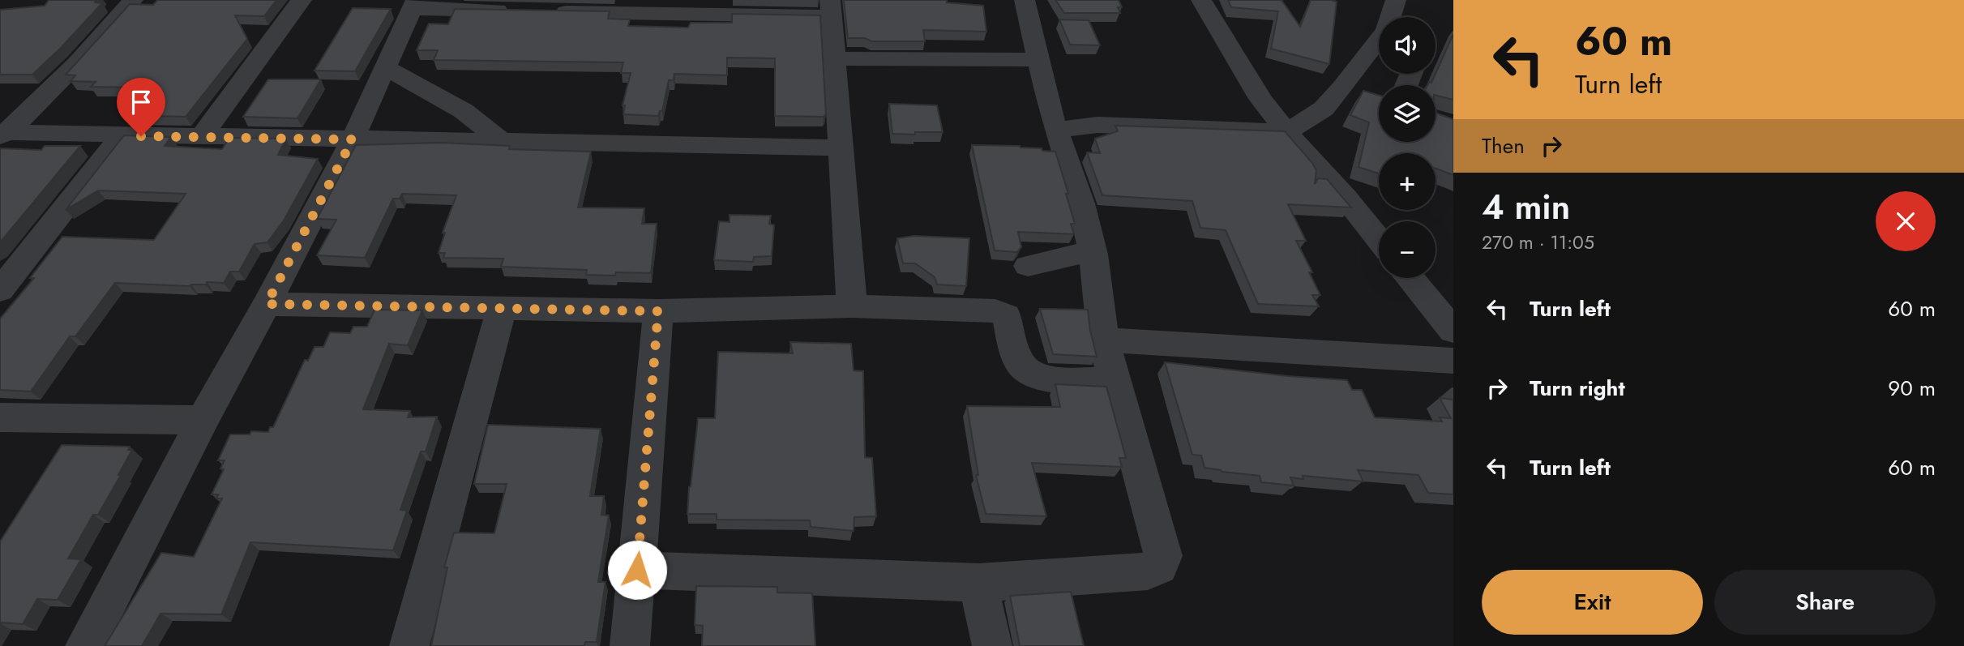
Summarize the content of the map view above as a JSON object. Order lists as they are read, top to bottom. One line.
{"page":{"turn":["60 m","Turn left"],"map_buttons":["+","−"],"then":"Then","heading":["4 min","270 m · 11:05"],"list":[{"name":"Turn left","value":"60 m"},{"name":"Turn right","value":"90 m"},{"name":"Turn left","value":"60 m"}],"buttons":["Exit","Share"]}}
